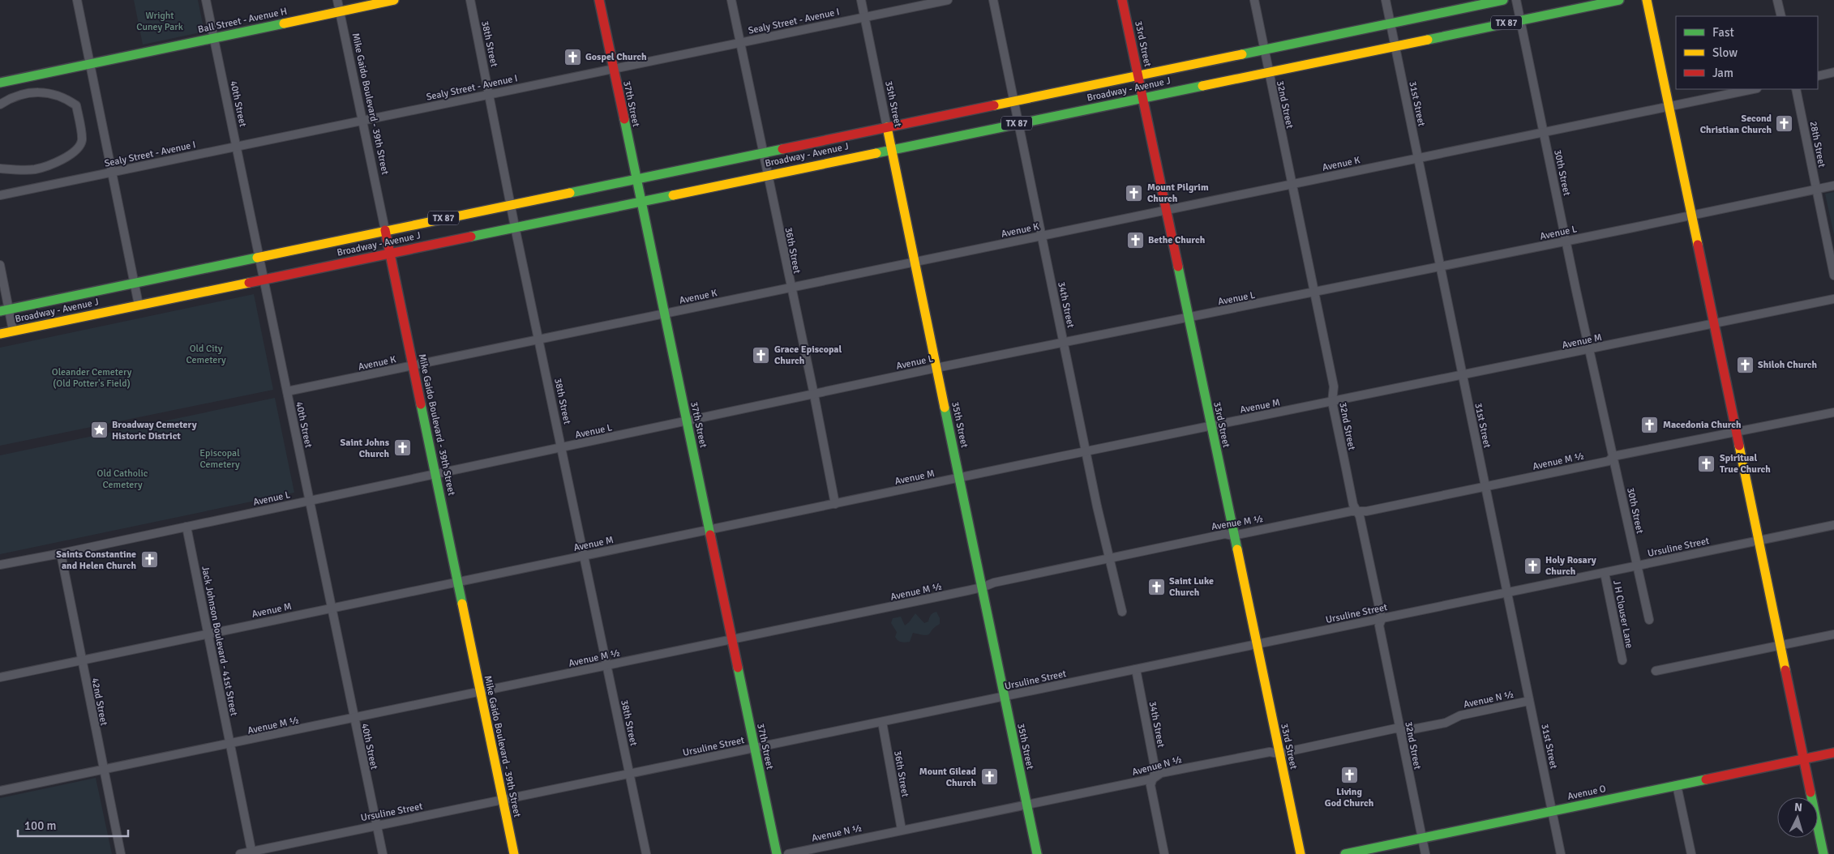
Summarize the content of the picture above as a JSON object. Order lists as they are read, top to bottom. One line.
{"streets":{"main road":["Ball Street - Avenue H","TX 87","33rd Street","Broadway - Avenue J","Mike Gaido Boulevard - 39th Street","37th Street","35th Street","Avenue O"],"street":["Sealy Street - Avenue I","38th Street","40th Street","31st Street","32nd Street","28th Street","Avenue K","30th Street","Avenue L","36th Street","34th Street","Avenue M","Avenue M ½","Ursuline Street","J H Clouser Lane","Jack Johnson Boulevard - 41st Street","Avenue N ½","42nd Street"]},"crossings":[["Ball Street - Avenue H","40th Street"],["Ball Street - Avenue H","Mike Gaido Boulevard - 39th Street"],["Sealy Street - Avenue I","38th Street"],["Sealy Street - Avenue I","40th Street"],["Sealy Street - Avenue I","Mike Gaido Boulevard - 39th Street"],["Sealy Street - Avenue I","37th Street"],["Sealy Street - Avenue I","35th Street"],["Sealy Street - Avenue I","36th Street"],["38th Street","Broadway - Avenue J"],["38th Street","Avenue K"],["38th Street","Avenue L"],["38th Street","Avenue M"],["38th Street","Avenue M ½"],["38th Street","Ursuline Street"],["33rd Street","Broadway - Avenue J"],["33rd Street","Avenue K"],["33rd Street","Avenue L"],["33rd Street","Avenue M"],["33rd Street","Avenue M ½"],["33rd Street","Ursuline Street"],["33rd Street","Avenue N ½"],["Broadway - Avenue J","40th Street"],["Broadway - Avenue J","Mike Gaido Boulevard - 39th Street"],["Broadway - Avenue J","37th Street"],["Broadway - Avenue J","35th Street"],["Broadway - Avenue J","31st Street"],["Broadway - Avenue J","32nd Street"],["Broadway - Avenue J","30th Street"],["Broadway - Avenue J","36th Street"],["Broadway - Avenue J","34th Street"],["40th Street","Avenue K"],["40th Street","Avenue L"],["40th Street","Avenue M"],["40th Street","Avenue M ½"],["40th Street","Ursuline Street"],["Mike Gaido Boulevard - 39th Street","Avenue K"],["Mike Gaido Boulevard - 39th Street","Avenue L"],["Mike Gaido Boulevard - 39th Street","Avenue M"],["Mike Gaido Boulevard - 39th Street","Avenue M ½"],["Mike Gaido Boulevard - 39th Street","Ursuline Street"],["37th Street","Avenue K"],["37th Street","Avenue L"],["37th Street","Avenue M"],["37th Street","Avenue M ½"],["37th Street","Ursuline Street"],["35th Street","Avenue K"],["35th Street","Avenue L"],["35th Street","Avenue M"],["35th Street","Avenue M ½"],["35th Street","Ursuline Street"],["35th Street","Avenue N ½"],["31st Street","Avenue K"],["31st Street","Avenue L"],["31st Street","Avenue M"],["31st Street","Avenue M ½"],["31st Street","Ursuline Street"],["31st Street","Avenue N ½"],["31st Street","Avenue O"],["32nd Street","Avenue K"],["32nd Street","Avenue L"],["32nd Street","Avenue M"],["32nd Street","Avenue M ½"],["32nd Street","Ursuline Street"],["32nd Street","Avenue N ½"],["32nd Street","Avenue O"],["28th Street","Avenue L"],["Avenue K","30th Street"],["Avenue K","36th Street"],["Avenue K","34th Street"],["30th Street","Avenue L"],["30th Street","Avenue M"],["30th Street","Avenue M ½"],["30th Street","Ursuline Street"],["Avenue L","36th Street"],["Avenue L","34th Street"],["Avenue L","Jack Johnson Boulevard - 41st Street"],["Avenue L","42nd Street"],["36th Street","Avenue M"],["36th Street","Ursuline Street"],["36th Street","Avenue N ½"],["34th Street","Avenue M"],["34th Street","Avenue M ½"],["34th Street","Ursuline Street"],["34th Street","Avenue N ½"],["Avenue M","Jack Johnson Boulevard - 41st Street"],["Avenue M","42nd Street"],["Avenue M ½","Jack Johnson Boulevard - 41st Street"],["Avenue M ½","42nd Street"],["Ursuline Street","J H Clouser Lane"],["Ursuline Street","Jack Johnson Boulevard - 41st Street"]],"parks":["Wright Cuney Park","Old City Cemetery","Oleander Cemetery (Old Potter's Field)","Episcopal Cemetery","Old Catholic Cemetery"],"places":{"church":["Gospel Church","Second Christian Church","Mount Pilgrim Church","Bethe Church","Grace Episcopal Church","Shiloh Church","Macedonia Church","Saint Johns Church","Spiritual True Church","Saints Constantine and Helen Church","Holy Rosary Church","Saint Luke Church","Living God Church","Mount Gilead Church"],"place":["Broadway Cemetery Historic District"]},"legend":["Fast","Slow","Jam"],"scale_bar":"100 m","north":"top"}
